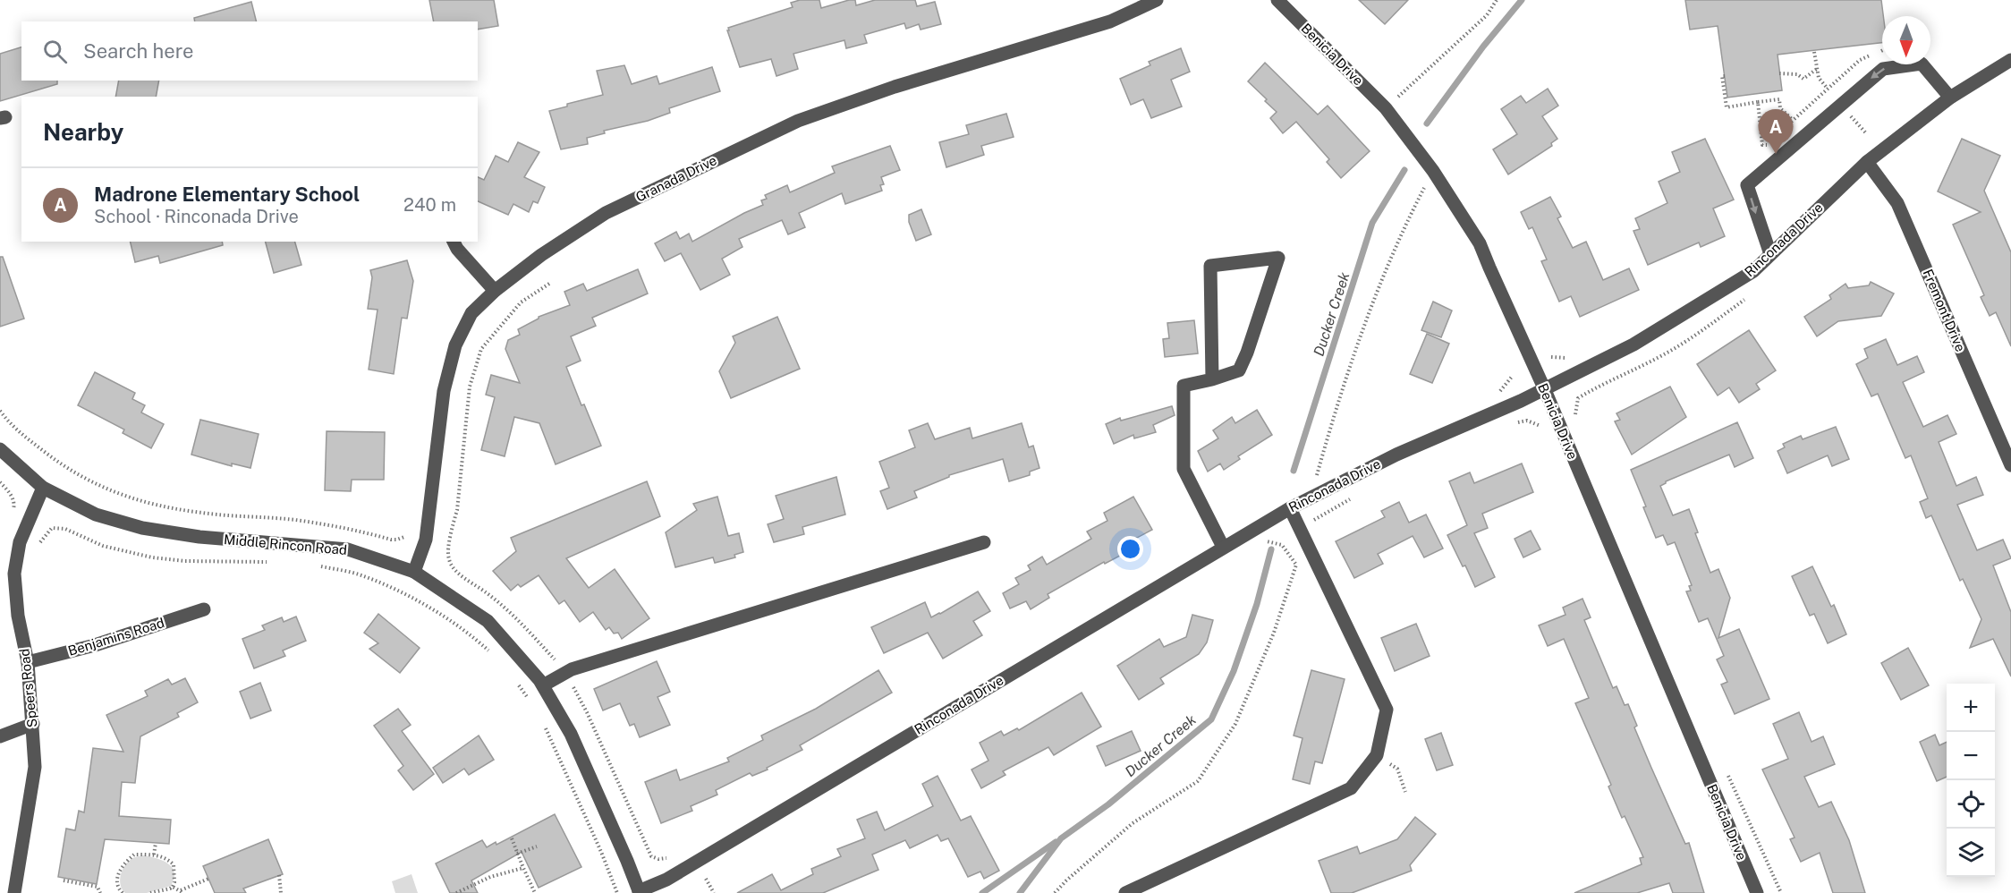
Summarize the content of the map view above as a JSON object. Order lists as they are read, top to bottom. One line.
{"streets":{"street":["Benicia Drive","Granada Drive","Rinconada Drive","Fremont Drive","Middle Rincon Road","Benjamins Road","Speers Road"]},"crossings":[["Benicia Drive","Rinconada Drive"],["Granada Drive","Middle Rincon Road"],["Rinconada Drive","Fremont Drive"],["Rinconada Drive","Middle Rincon Road"],["Middle Rincon Road","Speers Road"],["Benjamins Road","Speers Road"]],"water":["Ducker Creek"],"north":"bottom","page":{"search":"Search here","heading":"Nearby","pins":"A","list":[{"mark":"A","name":"Madrone Elementary School","note":"School · Rinconada Drive","value":"240 m"}],"map_buttons":["+","−"]}}
